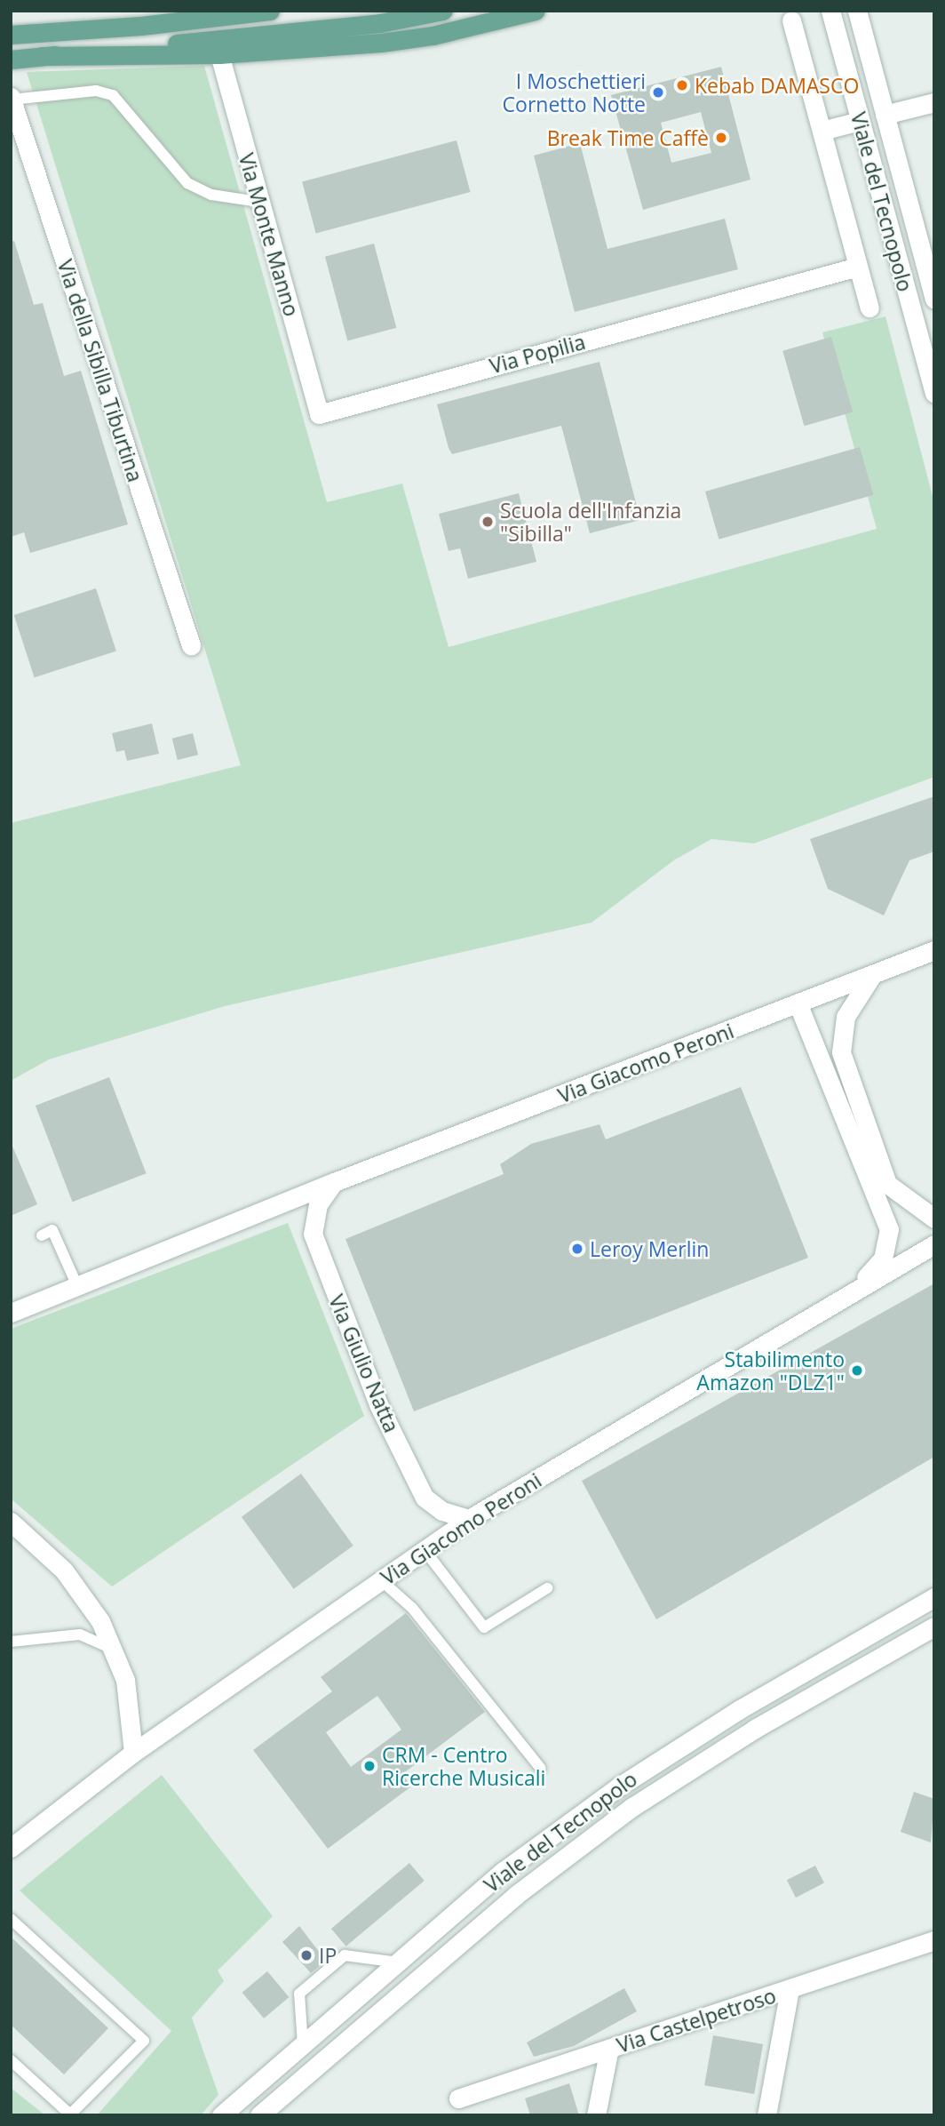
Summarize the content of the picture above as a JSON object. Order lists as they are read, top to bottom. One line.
{"streets":{"street":["Viale del Tecnopolo","Via Monte Manno","Via Popilia","Via della Sibilla Tiburtina","Via Giacomo Peroni","Via Giulio Natta","Via Castelpetroso"]},"crossings":[["Via Monte Manno","Via Popilia"],["Via Giacomo Peroni","Via Giulio Natta"]],"places":["Kebab DAMASCO","I Moschettieri Cornetto Notte","Break Time Caffè","Scuola dell'Infanzia \"Sibilla\"","Leroy Merlin","Stabilimento Amazon \"DLZ1\"","CRM - Centro Ricerche Musicali","IP"]}
